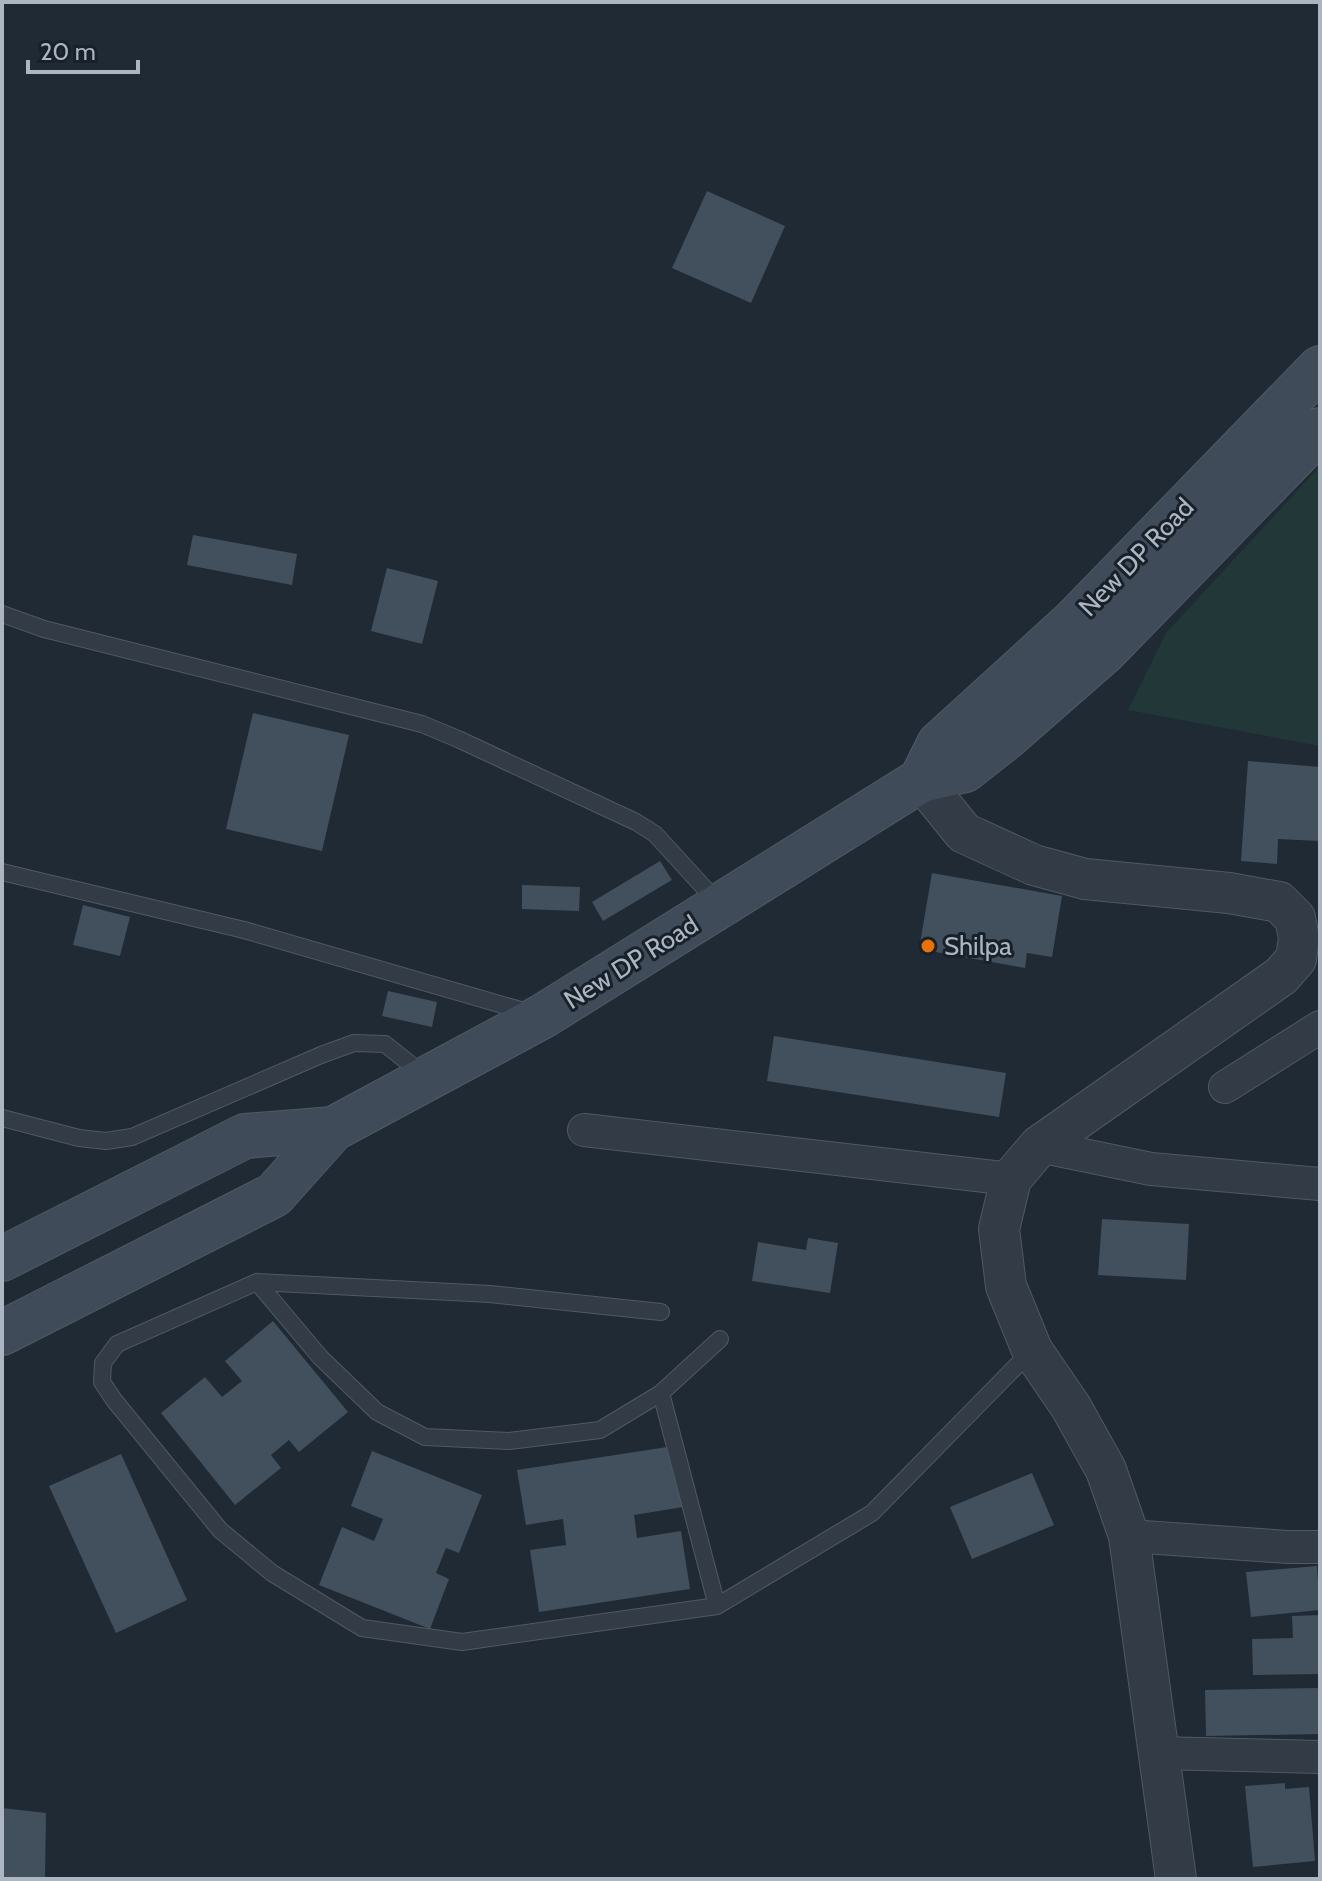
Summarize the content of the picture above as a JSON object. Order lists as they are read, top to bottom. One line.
{"streets":{"main road":["New DP Road"]},"places":["Shilpa"],"scale_bar":"20 m"}
